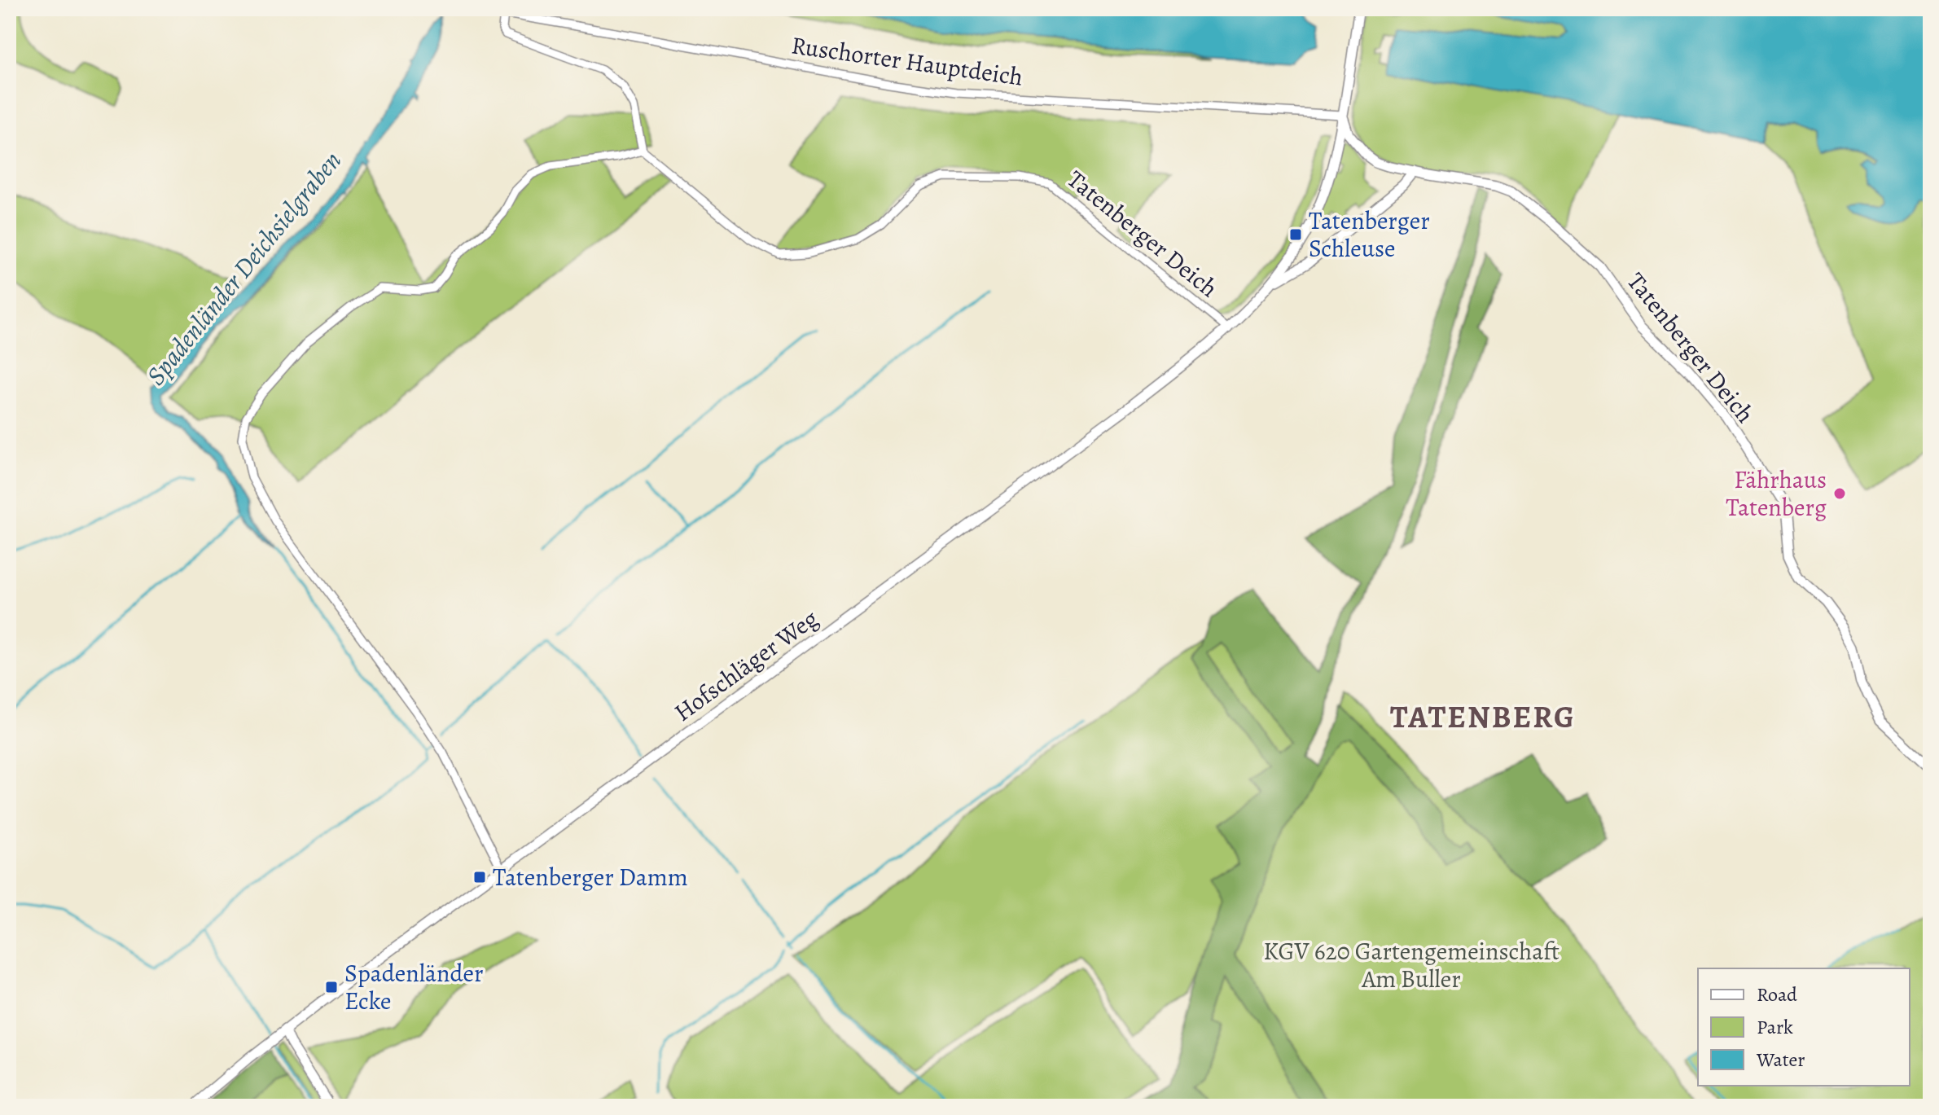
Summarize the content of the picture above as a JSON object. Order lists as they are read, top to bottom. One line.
{"streets":{"street":["Ruschorter Hauptdeich","Tatenberger Deich","Hofschläger Weg"]},"crossings":[["Ruschorter Hauptdeich","Tatenberger Deich"],["Tatenberger Deich","Hofschläger Weg"]],"districts":["TATENBERG"],"water":["Spadenländer Deichsielgraben"],"parks":["KGV 620 Gartengemeinschaft Am Buller"],"places":{"transit":["Tatenberger Schleuse","Tatenberger Damm","Spadenländer Ecke"],"other":["Fährhaus Tatenberg"]},"legend":["Road","Park","Water"]}
